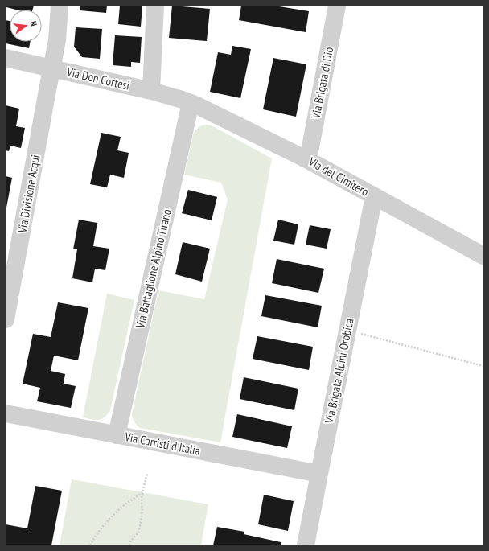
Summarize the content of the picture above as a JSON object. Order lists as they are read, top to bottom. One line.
{"streets":{"street":["Via Don Cortesi","Via Brigata di Dio","Via del Cimitero","Via Divisione Acqui","Via Battaglione Alpino Tirano","Via Brigata Alpini Orobica","Via Carristi d'Italia"]},"crossings":[["Via Don Cortesi","Via del Cimitero"],["Via Don Cortesi","Via Divisione Acqui"],["Via Don Cortesi","Via Battaglione Alpino Tirano"],["Via Brigata di Dio","Via del Cimitero"],["Via del Cimitero","Via Battaglione Alpino Tirano"],["Via del Cimitero","Via Brigata Alpini Orobica"],["Via Battaglione Alpino Tirano","Via Carristi d'Italia"],["Via Brigata Alpini Orobica","Via Carristi d'Italia"]],"north":"right"}
